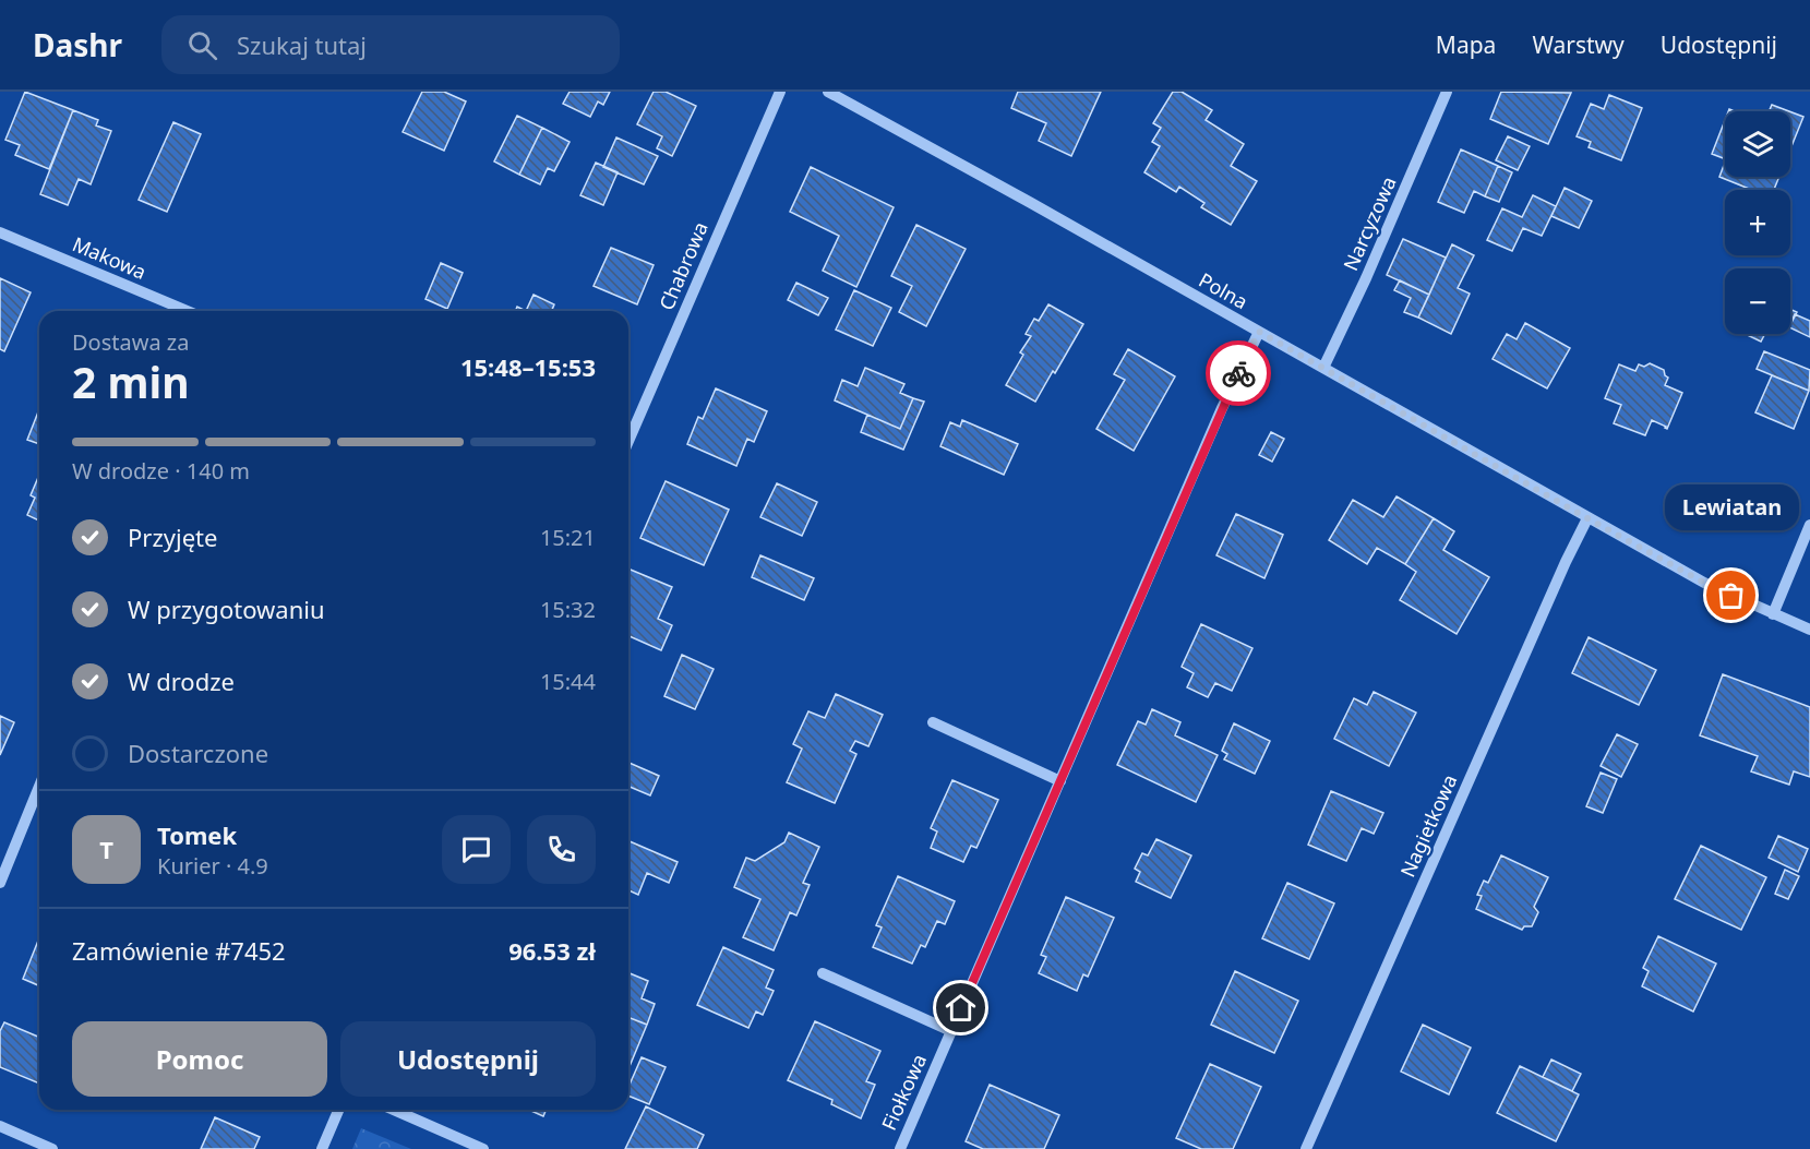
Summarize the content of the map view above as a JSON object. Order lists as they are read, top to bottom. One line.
{"streets":{"street":["Narcyzowa","Makowa","Chabrowa","Polna","Nagietkowa","Fiołkowa"]},"crossings":[["Narcyzowa","Polna"],["Polna","Nagietkowa"],["Polna","Fiołkowa"]],"places":["Lewiatan"],"page":{"header":"Dashr","search":"Szukaj tutaj","nav":["Mapa","Warstwy","Udostępnij"],"map_buttons":["+","−"],"heading":["2 min","Dostawa za","15:48–15:53"],"panel":["Tomek","Kurier · 4.9","Zamówienie #7452","96.53 zł"],"bar":"W drodze · 140 m","bubble":"Lewiatan","list":[["Przyjęte","15:21"],["W przygotowaniu","15:32"],["W drodze","15:44"],"Dostarczone"],"round":"T","buttons":["Pomoc","Udostępnij"]}}
